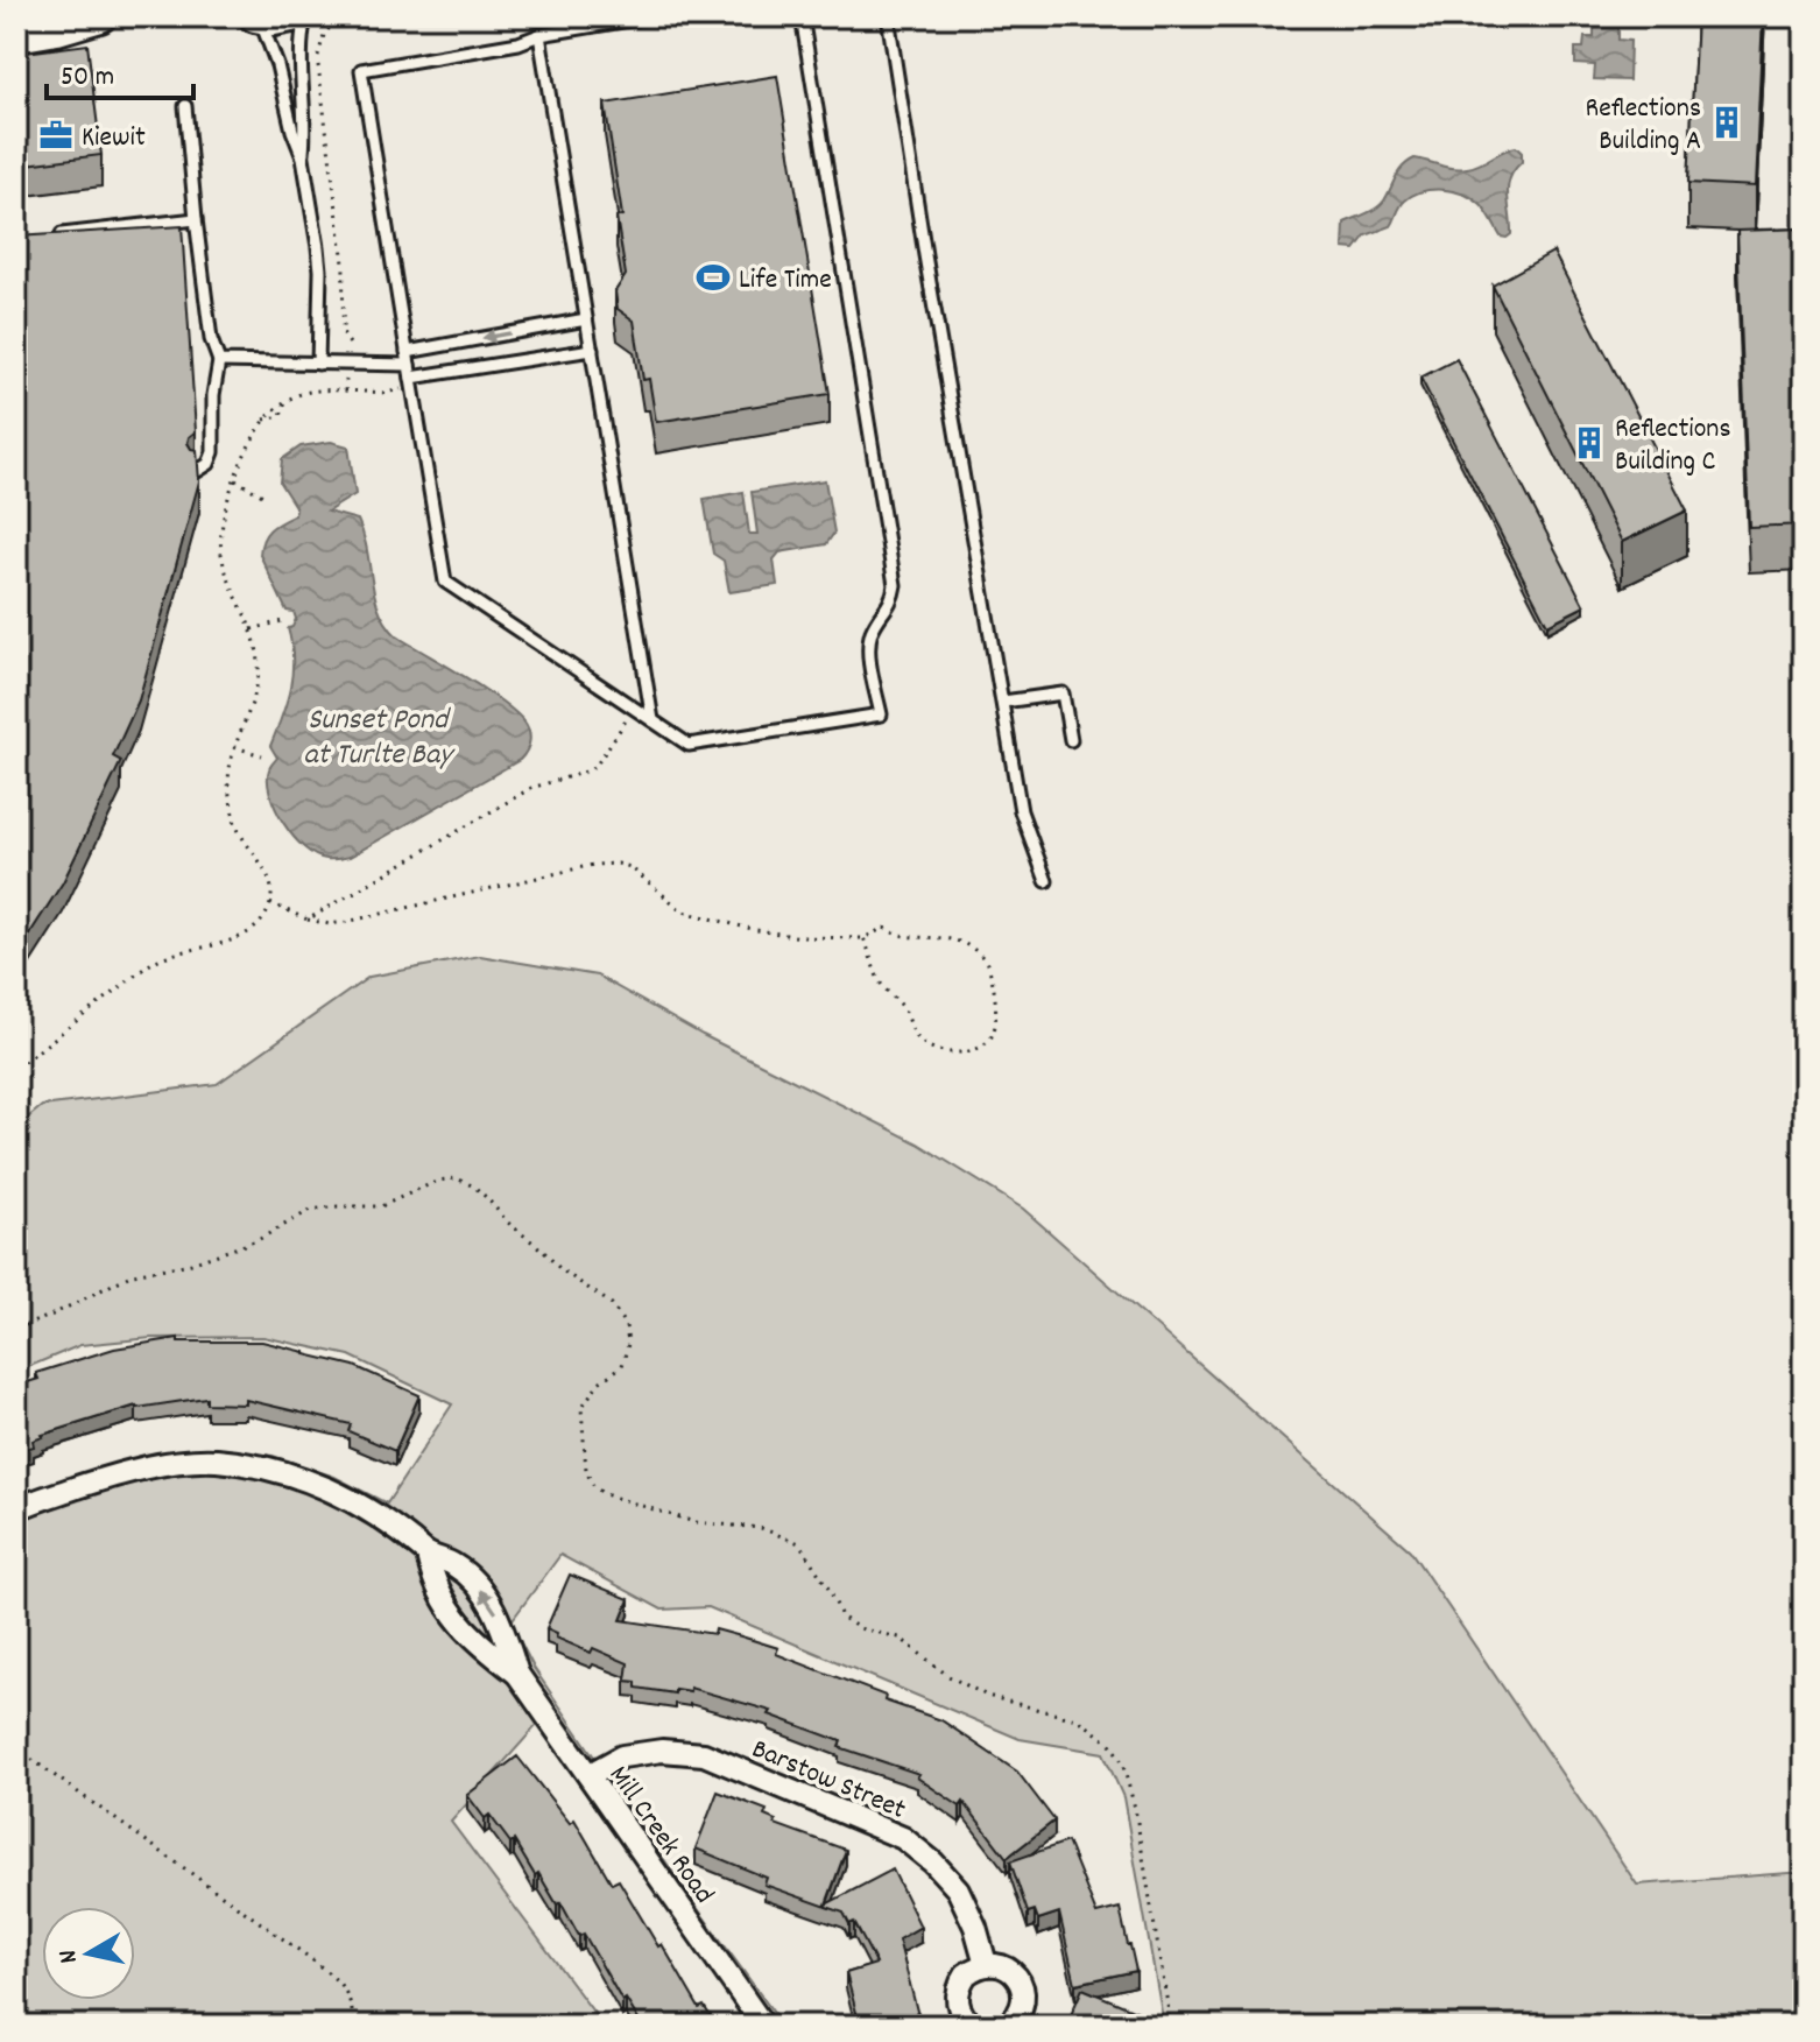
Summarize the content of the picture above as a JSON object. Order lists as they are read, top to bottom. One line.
{"streets":{"street":["Barstow Street","Mill Creek Road"]},"crossings":[["Barstow Street","Mill Creek Road"]],"water":["Sunset Pond at Turlte Bay"],"places":{"building":["Reflections Building A","Reflections Building C"],"office":["Kiewit"],"sports":["Life Time"]},"scale_bar":"50 m","north":"left"}
